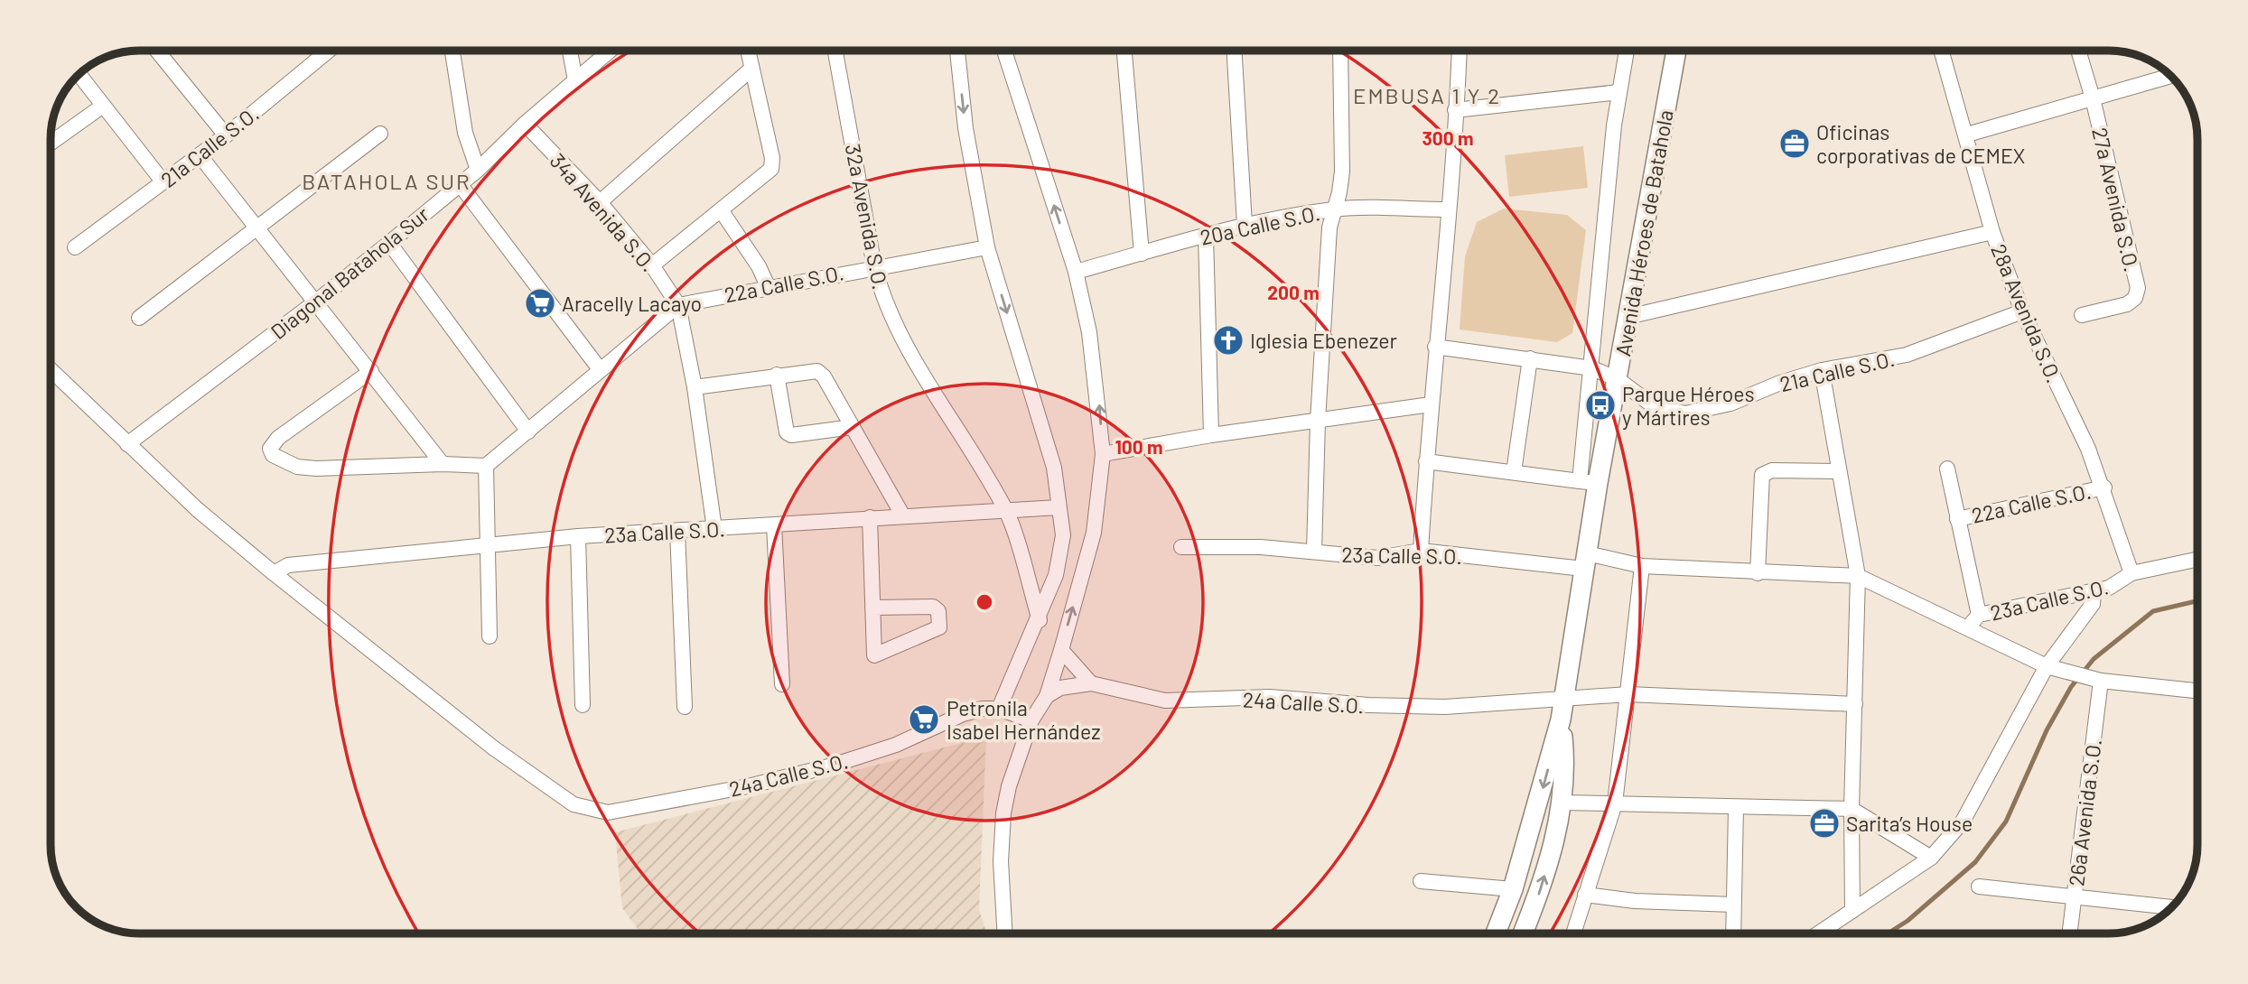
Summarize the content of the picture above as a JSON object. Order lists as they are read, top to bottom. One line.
{"streets":{"main road":["Avenida Héroes de Batahola"],"street":["21a Calle S.O.","27a Avenida S.O.","34a Avenida S.O.","32a Avenida S.O.","20a Calle S.O.","Diagonal Batahola Sur","22a Calle S.O.","28a Avenida S.O.","23a Calle S.O.","24a Calle S.O.","26a Avenida S.O."]},"crossings":[["21a Calle S.O.","Avenida Héroes de Batahola"],["21a Calle S.O.","28a Avenida S.O."],["34a Avenida S.O.","Diagonal Batahola Sur"],["34a Avenida S.O.","22a Calle S.O."],["34a Avenida S.O.","23a Calle S.O."],["32a Avenida S.O.","22a Calle S.O."],["32a Avenida S.O.","23a Calle S.O."],["Avenida Héroes de Batahola","23a Calle S.O."],["Avenida Héroes de Batahola","24a Calle S.O."],["22a Calle S.O.","28a Avenida S.O."],["28a Avenida S.O.","23a Calle S.O."],["23a Calle S.O.","24a Calle S.O."],["23a Calle S.O.","26a Avenida S.O."]],"districts":["EMBUSA 1 Y 2","BATAHOLA SUR"],"places":{"office":["Oficinas corporativas de CEMEX","Sarita’s House"],"supermarket":["Aracelly Lacayo","Petronila Isabel Hernández"],"church":["Iglesia Ebenezer"],"bus stop":["Parque Héroes y Mártires"]},"rings":["300 m","200 m","100 m"]}
